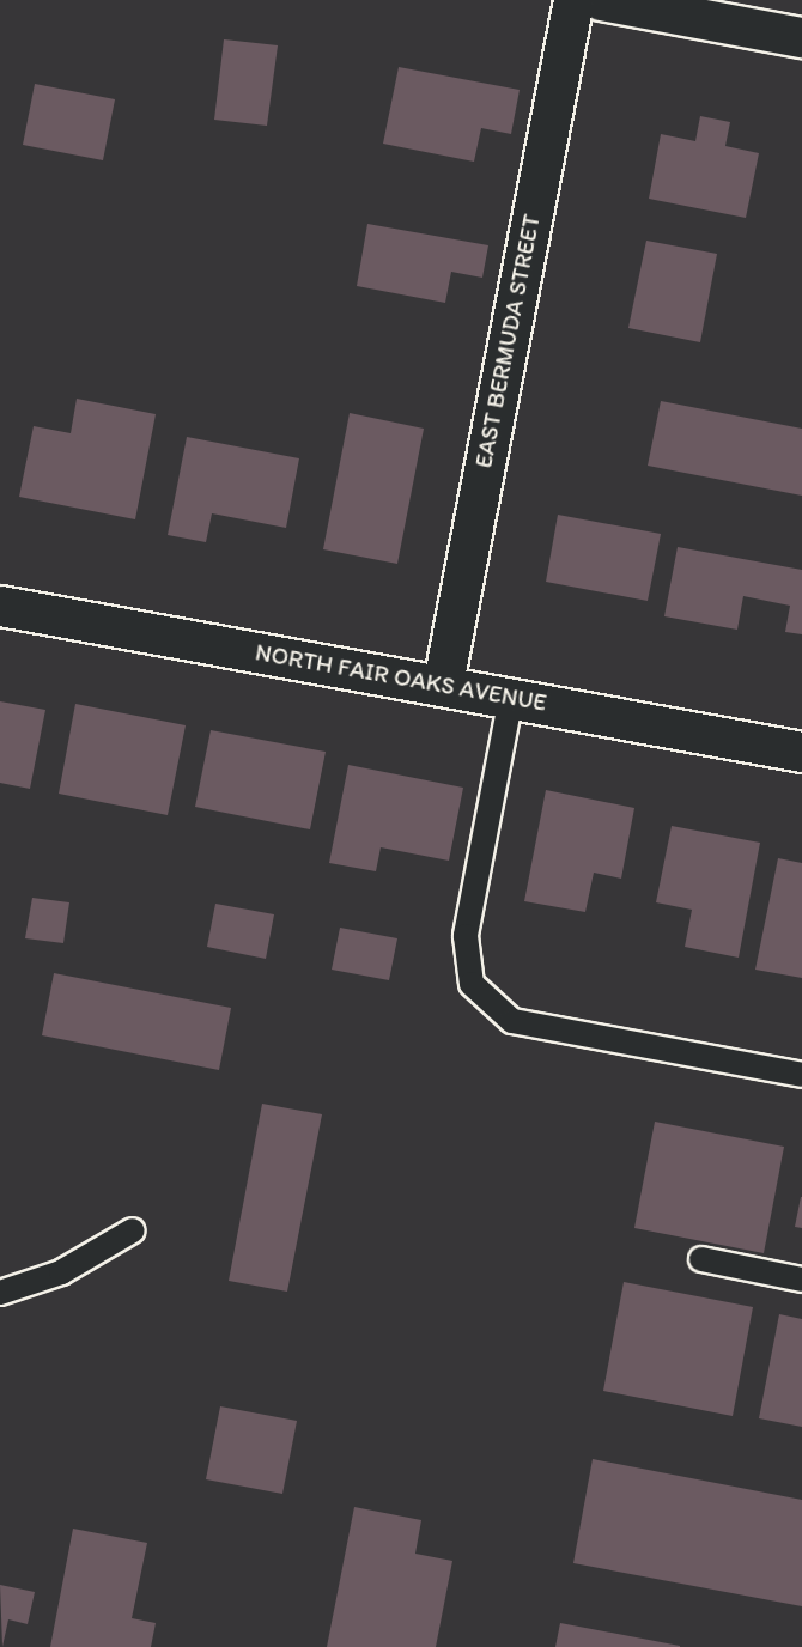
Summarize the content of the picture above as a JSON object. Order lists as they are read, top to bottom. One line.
{"streets":{"street":["EAST BERMUDA STREET","NORTH FAIR OAKS AVENUE"]},"crossings":[["EAST BERMUDA STREET","NORTH FAIR OAKS AVENUE"]]}
